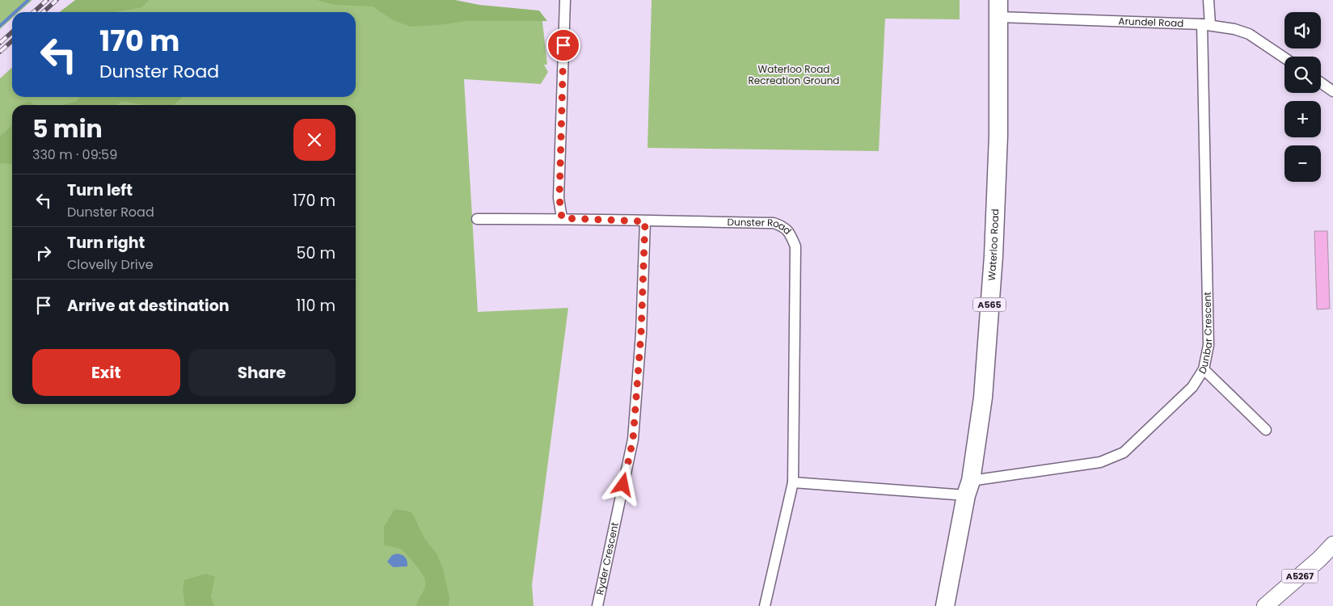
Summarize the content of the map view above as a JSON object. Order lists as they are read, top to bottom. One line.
{"streets":{"highway":["Waterloo Road","A565"],"main road":["A5267"],"street":["Arundel Road","Dunster Road","Dunbar Crescent","Ryder Crescent"]},"crossings":[["Arundel Road","Waterloo Road"],["Arundel Road","Dunbar Crescent"],["Dunster Road","Ryder Crescent"],["Waterloo Road","Dunbar Crescent"]],"parks":["Waterloo Road Recreation Ground"],"page":{"map_buttons":["+","−"],"turn":["170 m","Dunster Road"],"heading":["5 min","330 m · 09:59"],"list":[{"name":"Turn left","note":"Dunster Road","value":"170 m"},{"name":"Turn right","note":"Clovelly Drive","value":"50 m"},{"name":"Arrive at destination","value":"110 m"}],"buttons":["Exit","Share"]}}
